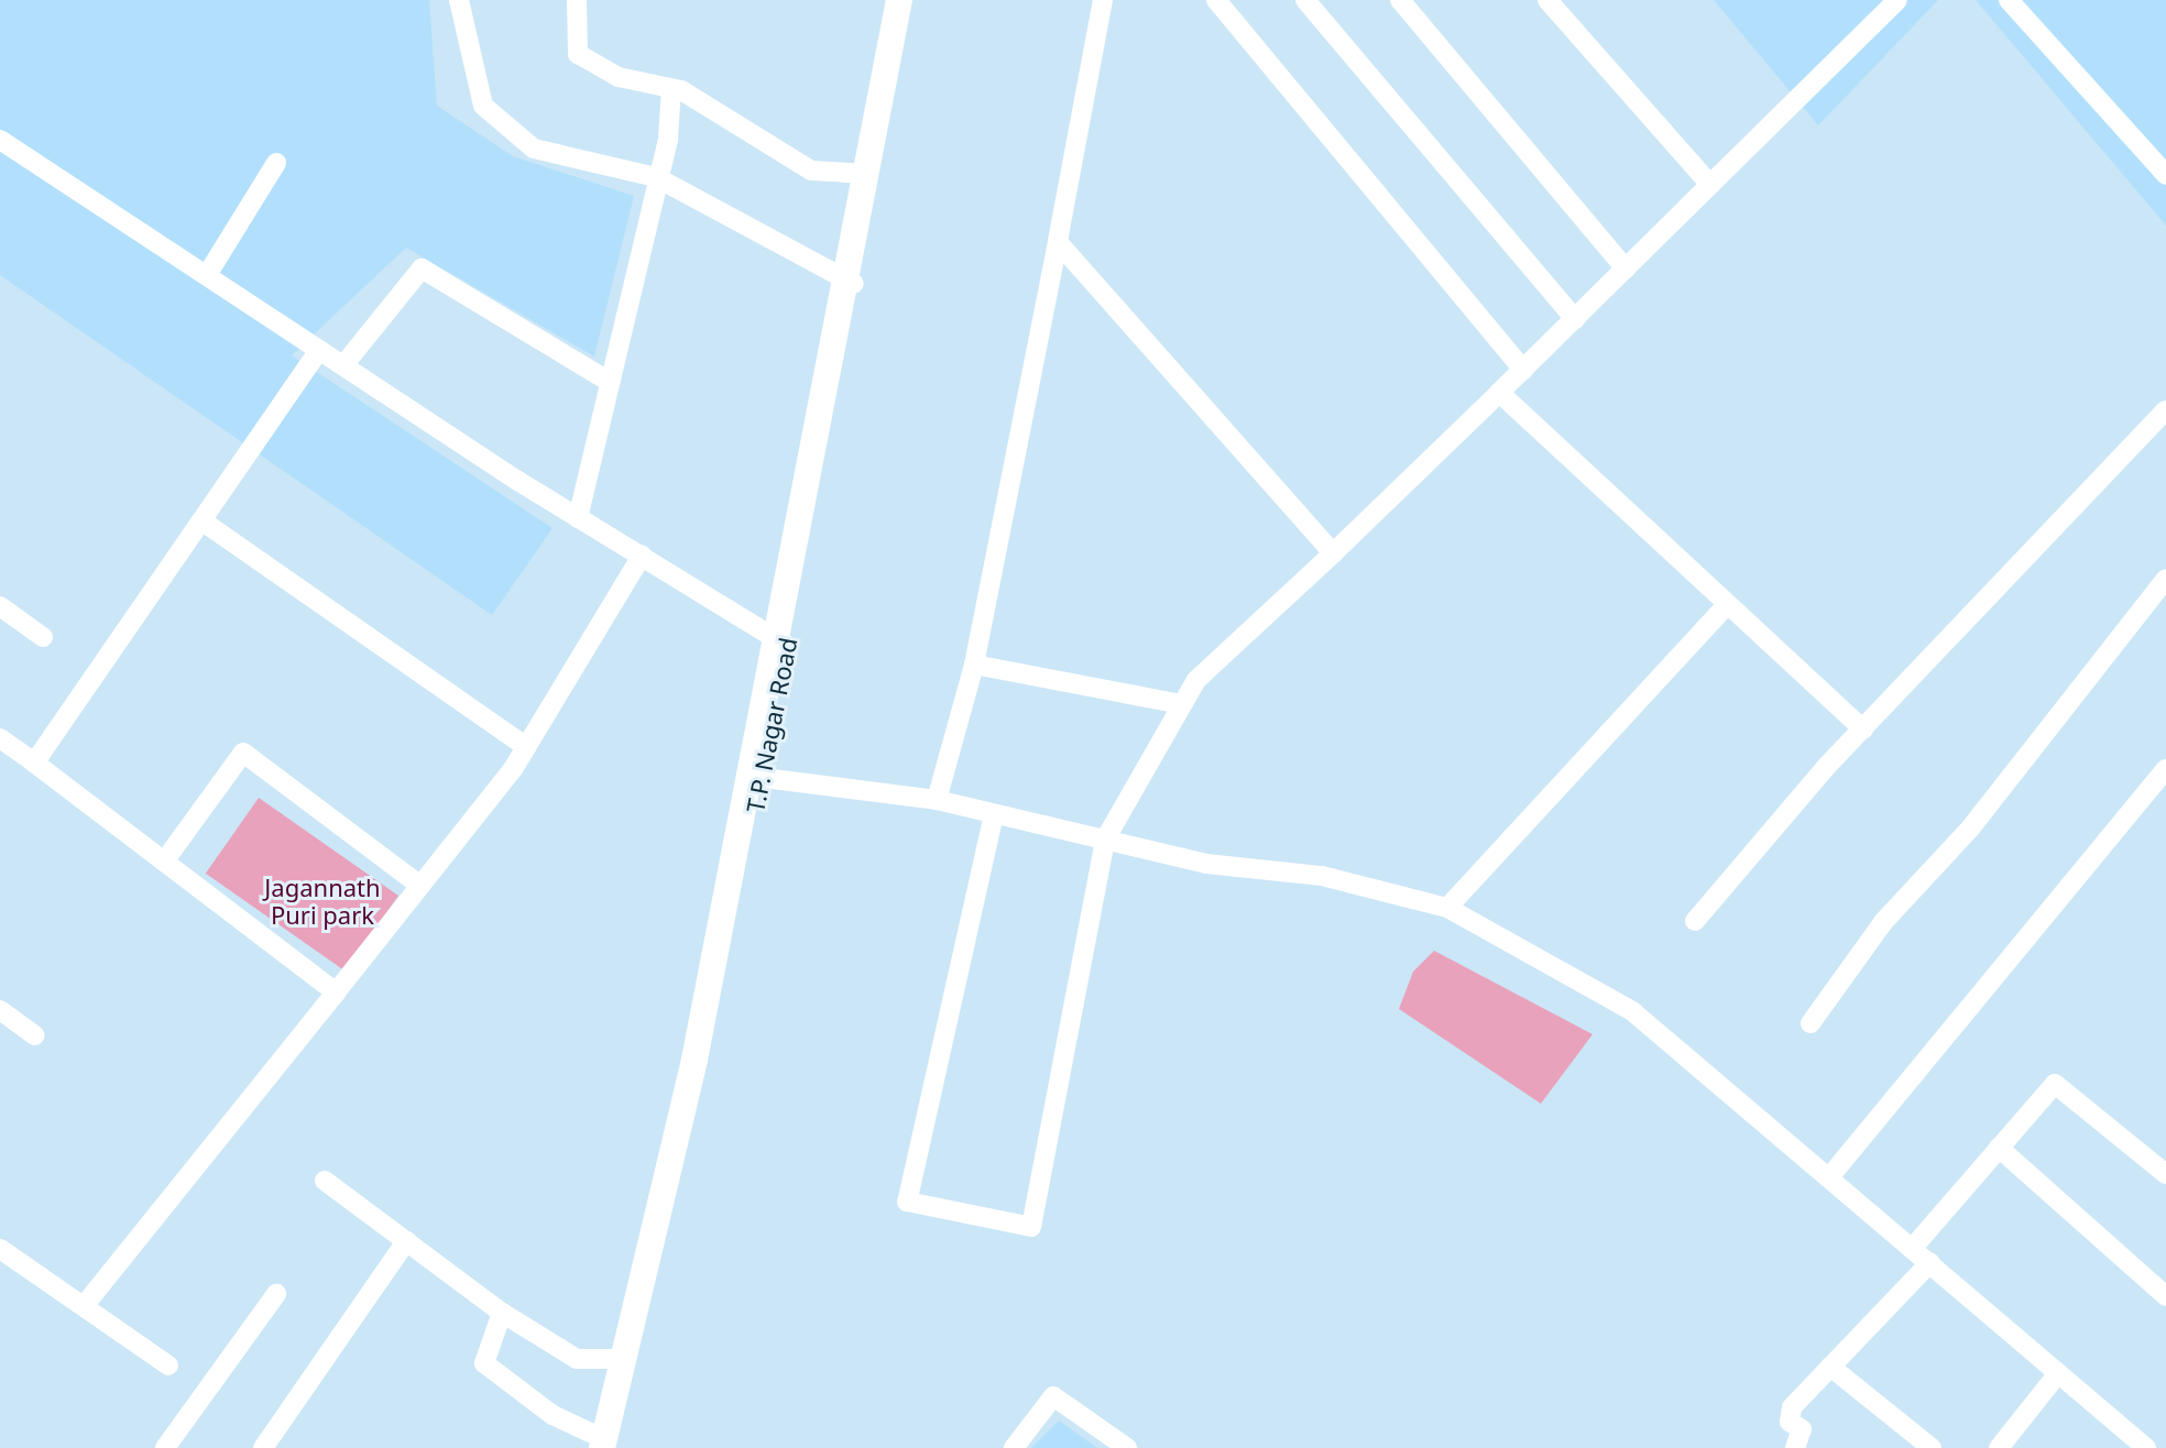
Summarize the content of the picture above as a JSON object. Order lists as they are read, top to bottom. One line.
{"streets":{"main road":["T.P. Nagar Road"]},"parks":["Jagannath Puri park"]}
